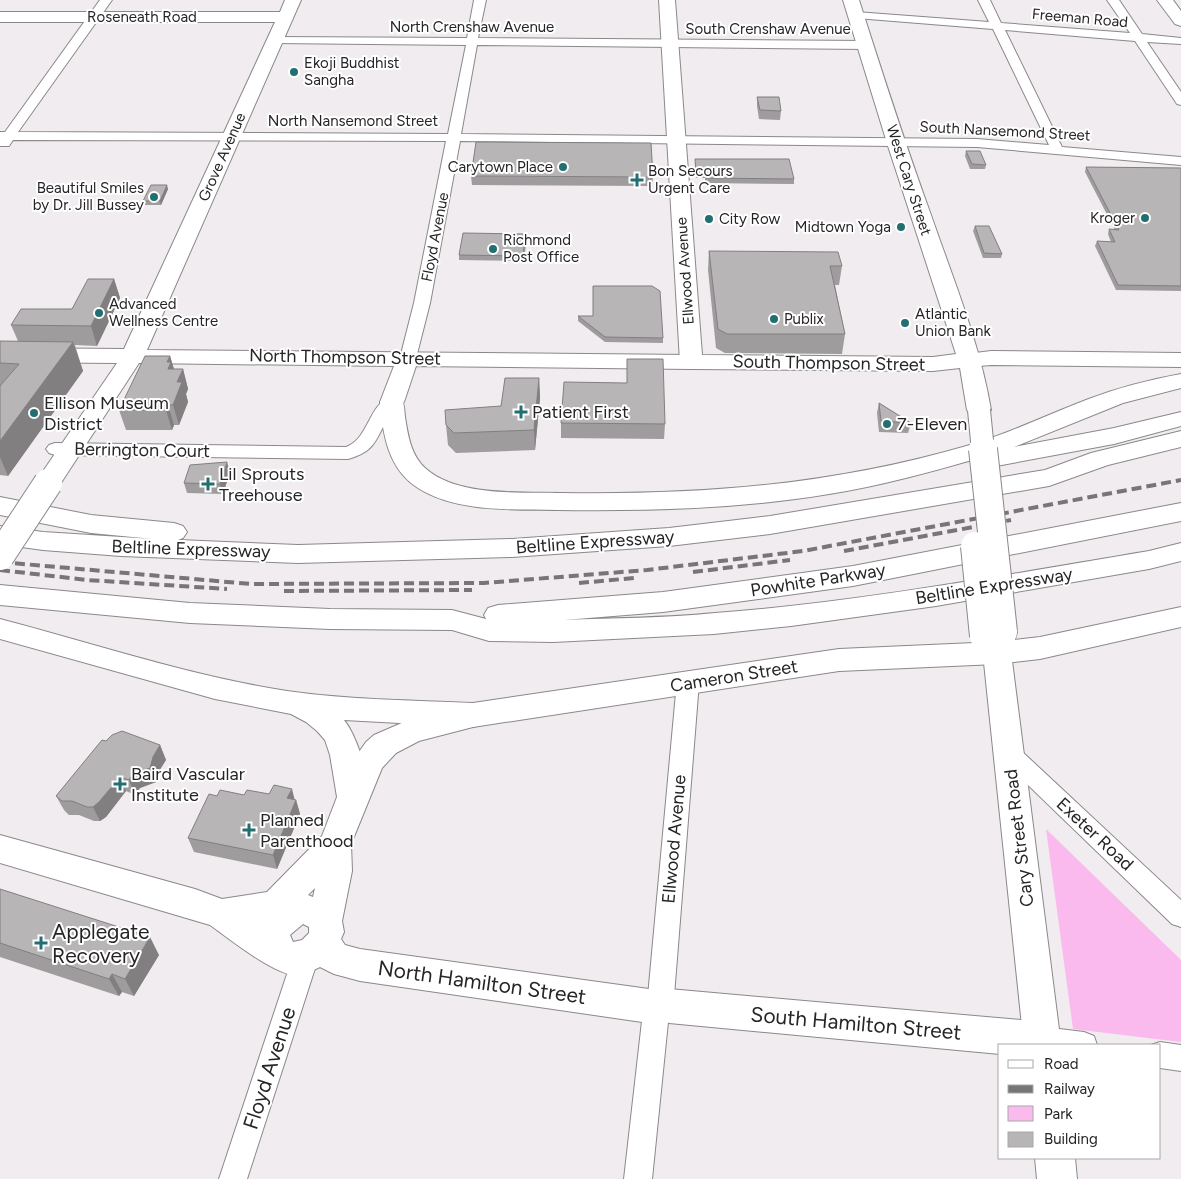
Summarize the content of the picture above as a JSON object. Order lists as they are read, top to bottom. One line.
{"streets":{"main road":["Roseneath Road","Grove Avenue","West Cary Street","Floyd Avenue","Ellwood Avenue","North Thompson Street","South Thompson Street","Beltline Expressway","Powhite Parkway","Cameron Street","Cary Street Road","North Hamilton Street","South Hamilton Street"],"street":["Freeman Road","North Crenshaw Avenue","South Crenshaw Avenue","North Nansemond Street","South Nansemond Street","Berrington Court","Exeter Road"]},"crossings":[["Roseneath Road","Grove Avenue"],["Freeman Road","West Cary Street"],["North Crenshaw Avenue","South Crenshaw Avenue"],["North Crenshaw Avenue","Grove Avenue"],["North Crenshaw Avenue","Floyd Avenue"],["North Crenshaw Avenue","Ellwood Avenue"],["South Crenshaw Avenue","West Cary Street"],["South Crenshaw Avenue","Ellwood Avenue"],["North Nansemond Street","South Nansemond Street"],["North Nansemond Street","Grove Avenue"],["North Nansemond Street","Floyd Avenue"],["North Nansemond Street","Ellwood Avenue"],["South Nansemond Street","West Cary Street"],["South Nansemond Street","Ellwood Avenue"],["Grove Avenue","North Thompson Street"],["Grove Avenue","Berrington Court"],["West Cary Street","South Thompson Street"],["Floyd Avenue","North Thompson Street"],["Floyd Avenue","Berrington Court"],["Floyd Avenue","Cameron Street"],["Floyd Avenue","North Hamilton Street"],["Ellwood Avenue","North Thompson Street"],["Ellwood Avenue","South Thompson Street"],["Ellwood Avenue","Cameron Street"],["Ellwood Avenue","North Hamilton Street"],["Ellwood Avenue","South Hamilton Street"],["North Thompson Street","South Thompson Street"],["Beltline Expressway","Powhite Parkway"],["Cameron Street","Cary Street Road"],["Exeter Road","Cary Street Road"],["Cary Street Road","South Hamilton Street"],["North Hamilton Street","South Hamilton Street"]],"places":{"other":["Ekoji Buddhist Sangha","Carytown Place","Beautiful Smiles by Dr. Jill Bussey","Kroger","City Row","Midtown Yoga","Richmond Post Office","Advanced Wellness Centre","Publix","Atlantic Union Bank","Ellison Museum District","7-Eleven"],"health":["Bon Secours Urgent Care","Patient First","Lil Sprouts Treehouse","Baird Vascular Institute","Planned Parenthood","Applegate Recovery"]},"legend":["Road","Railway","Park","Building"]}
